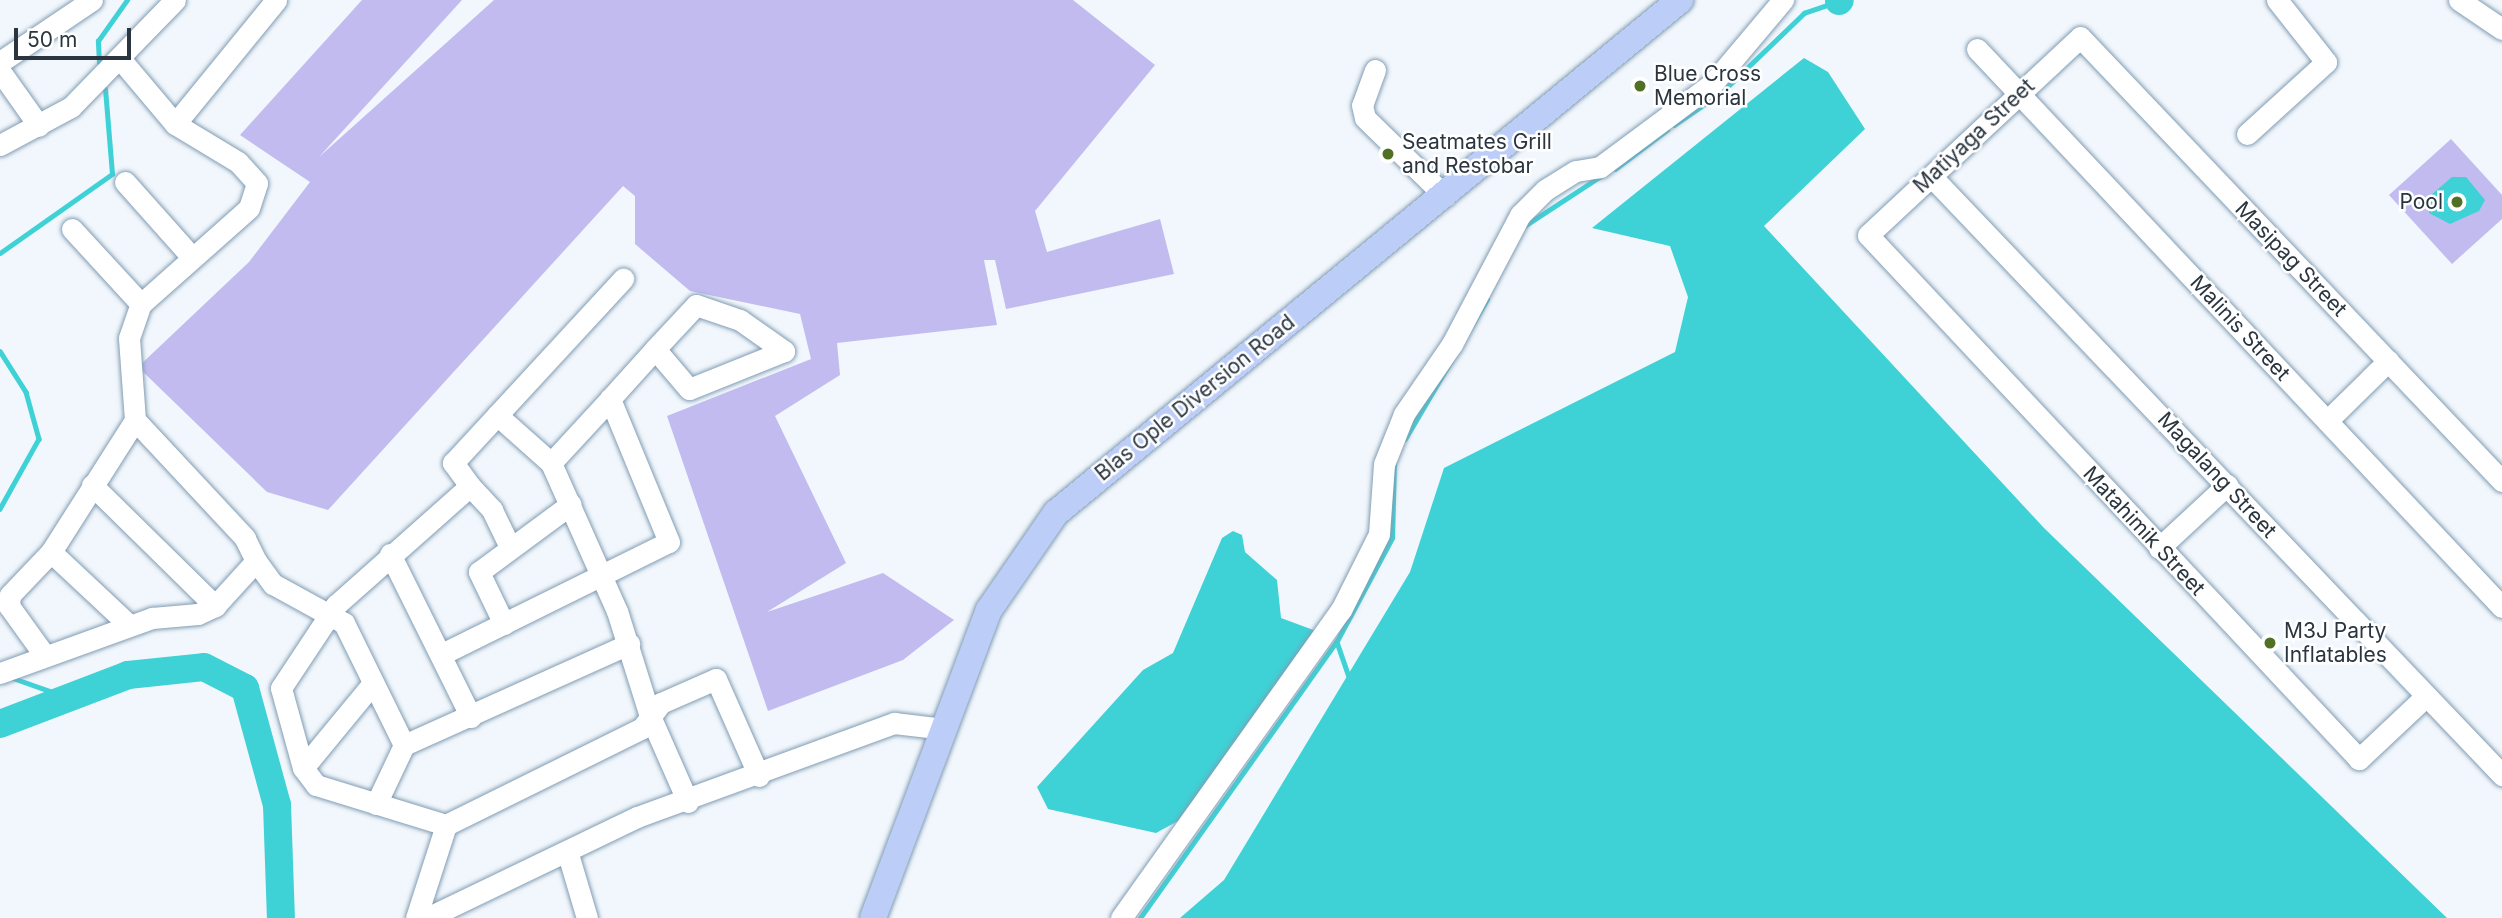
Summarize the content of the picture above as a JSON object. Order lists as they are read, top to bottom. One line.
{"streets":{"main road":["Blas Ople Diversion Road"],"street":["Matiyaga Street","Masipag Street","Malinis Street","Magalang Street","Matahimik Street"]},"crossings":[["Matiyaga Street","Masipag Street"],["Matiyaga Street","Malinis Street"],["Matiyaga Street","Magalang Street"],["Matiyaga Street","Matahimik Street"],["Magalang Street","Matahimik Street"]],"places":["Blue Cross Memorial","Seatmates Grill and Restobar","Pool","M3J Party Inflatables"],"scale_bar":"50 m"}
